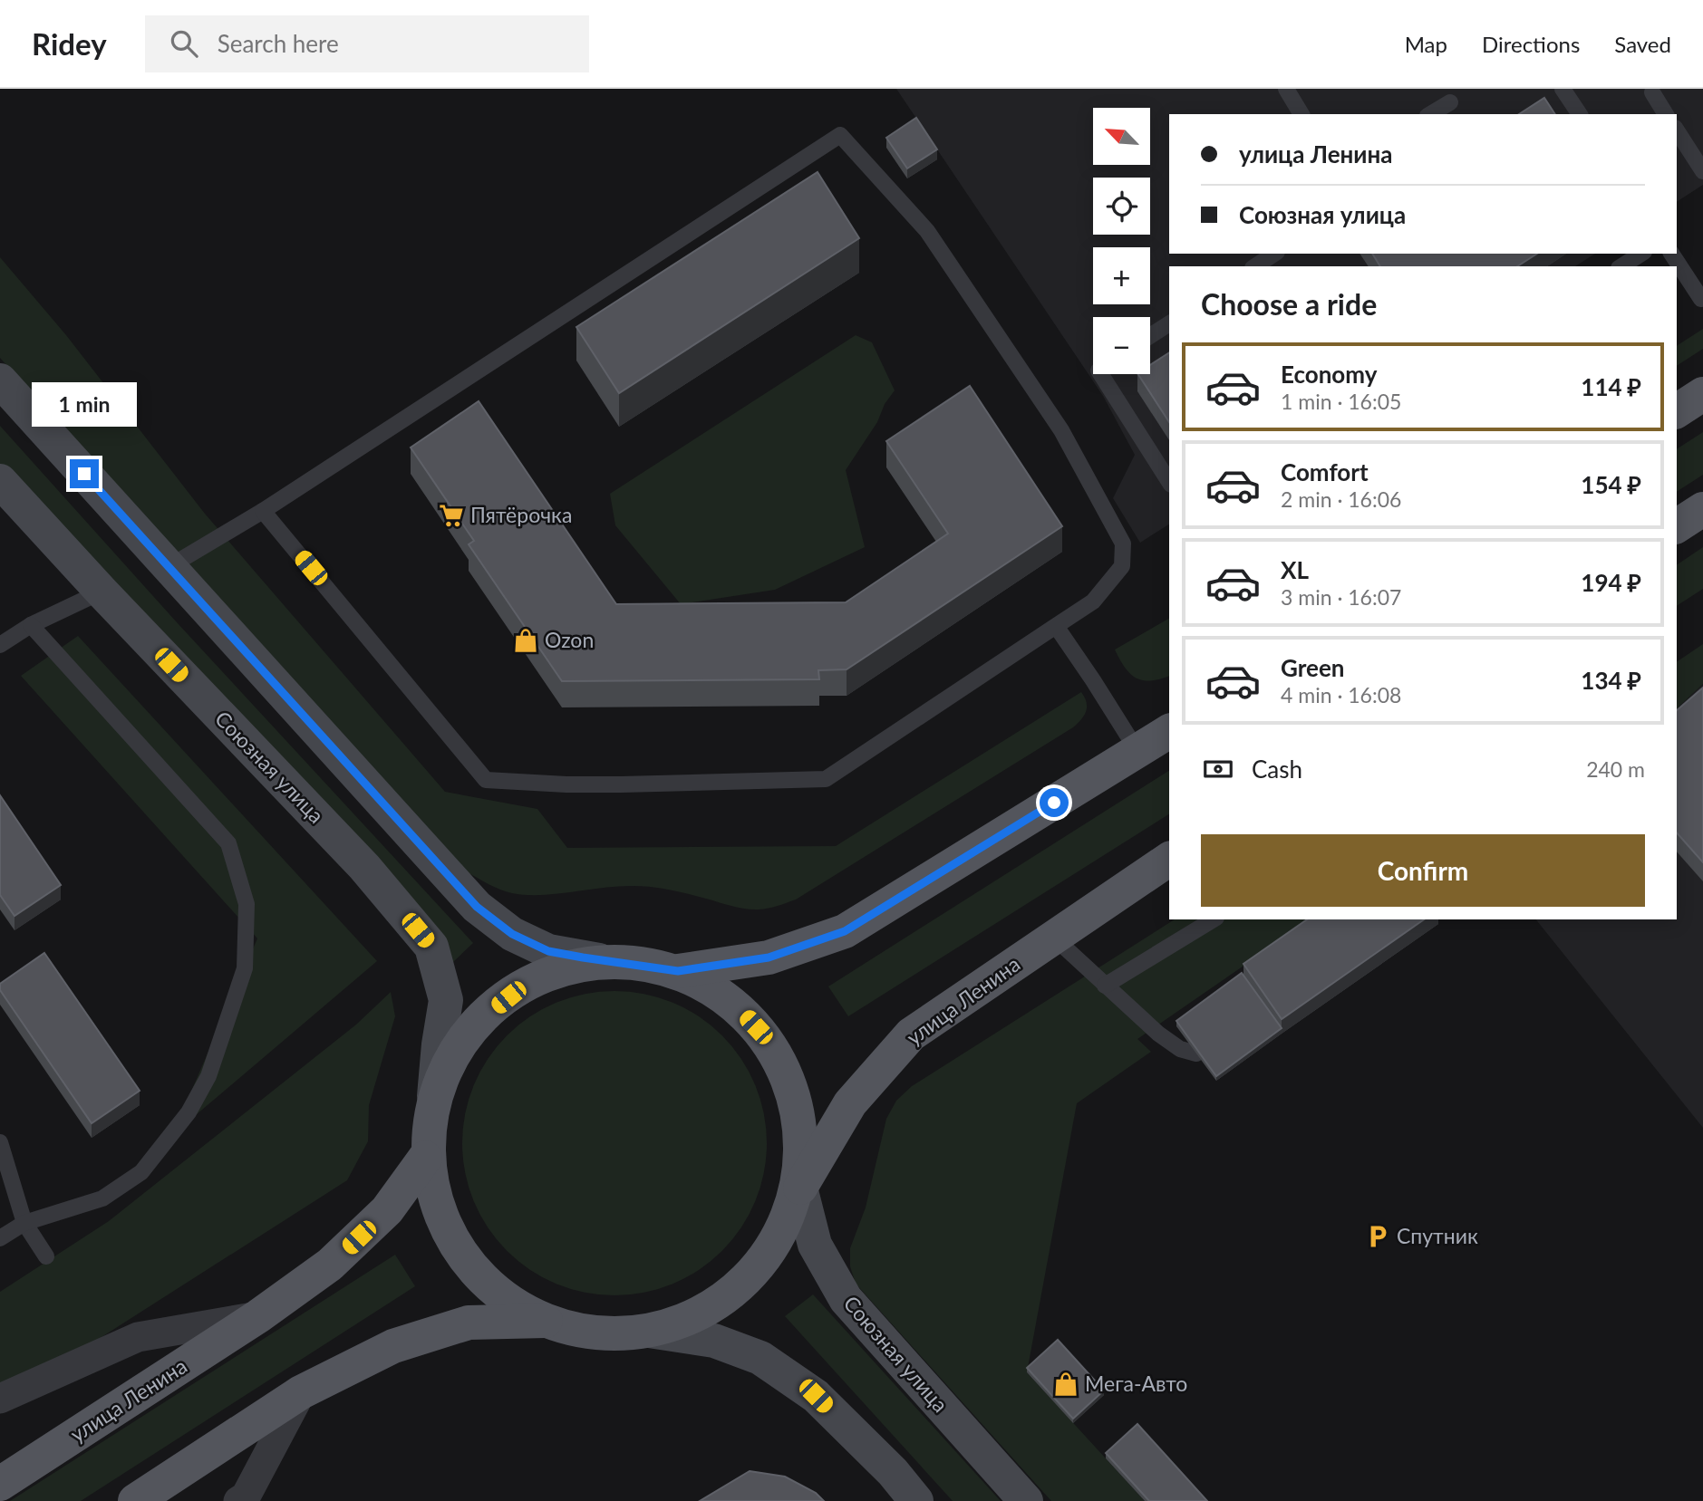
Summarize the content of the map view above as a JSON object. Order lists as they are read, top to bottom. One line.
{"streets":{"main road":["Союзная улица","улица Ленина"]},"crossings":[["Союзная улица","улица Ленина"]],"places":{"supermarket":["Пятёрочка"],"shop":["Ozon","Мега-Авто"],"parking":["Спутник"]},"north":"top left","page":{"header":"Ridey","search":"Search here","nav":["Map","Directions","Saved"],"map_buttons":["+","−"],"banner":["улица Ленина","Союзная улица"],"heading":"Choose a ride","list":[{"name":"Economy","note":"1 min · 16:05","value":"114 ₽"},{"name":"Comfort","note":"2 min · 16:06","value":"154 ₽"},{"name":"XL","note":"3 min · 16:07","value":"194 ₽"},{"name":"Green","note":"4 min · 16:08","value":"134 ₽"}],"bubble":"1 min","pay":["Cash","240 m"],"buttons":"Confirm"}}
